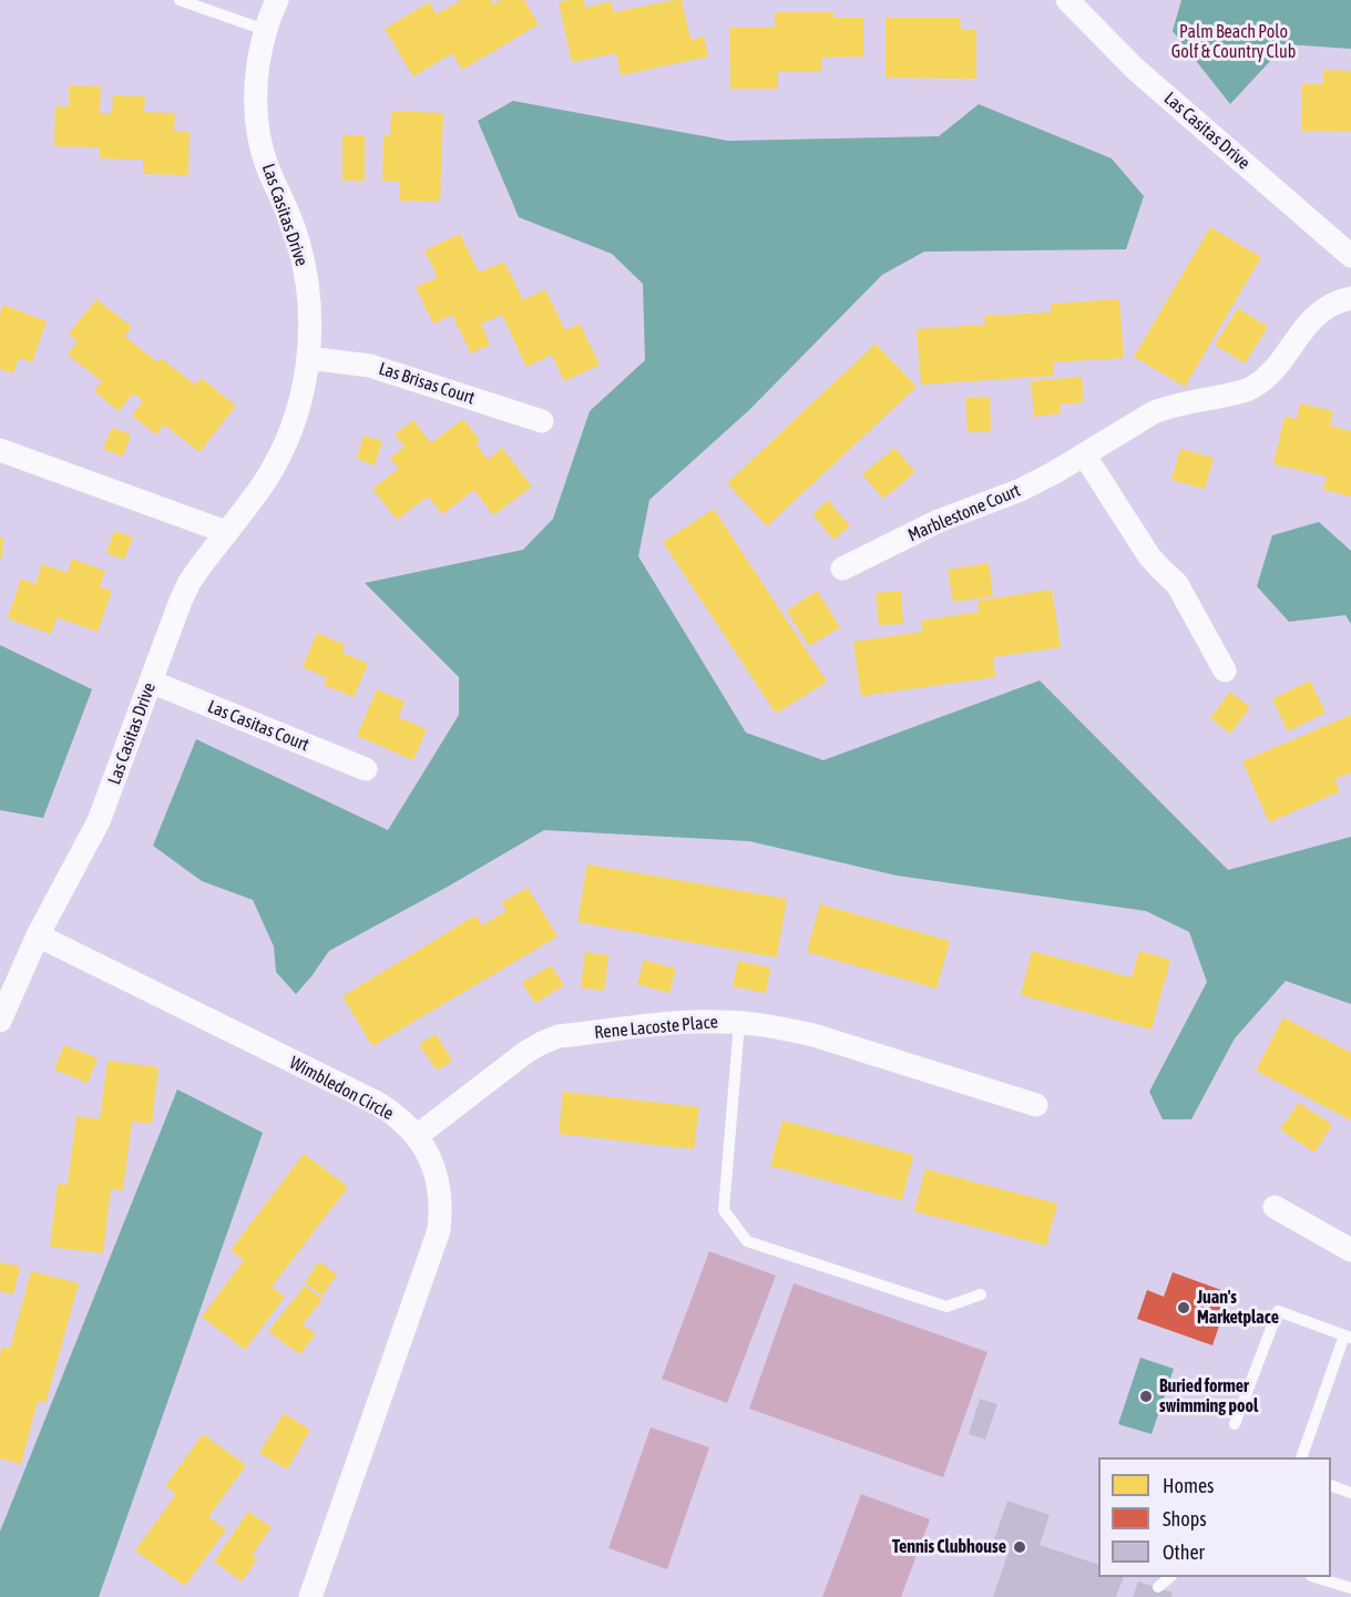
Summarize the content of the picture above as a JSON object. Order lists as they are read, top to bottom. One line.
{"streets":{"street":["Las Casitas Drive","Las Brisas Court","Marblestone Court","Las Casitas Court","Rene Lacoste Place","Wimbledon Circle"]},"crossings":[["Las Casitas Drive","Las Brisas Court"],["Las Casitas Drive","Las Casitas Court"],["Las Casitas Drive","Wimbledon Circle"],["Rene Lacoste Place","Wimbledon Circle"]],"parks":["Palm Beach Polo Golf & Country Club"],"places":["Juan's Marketplace","Buried former swimming pool","Tennis Clubhouse"],"legend":["Homes","Shops","Other"]}
